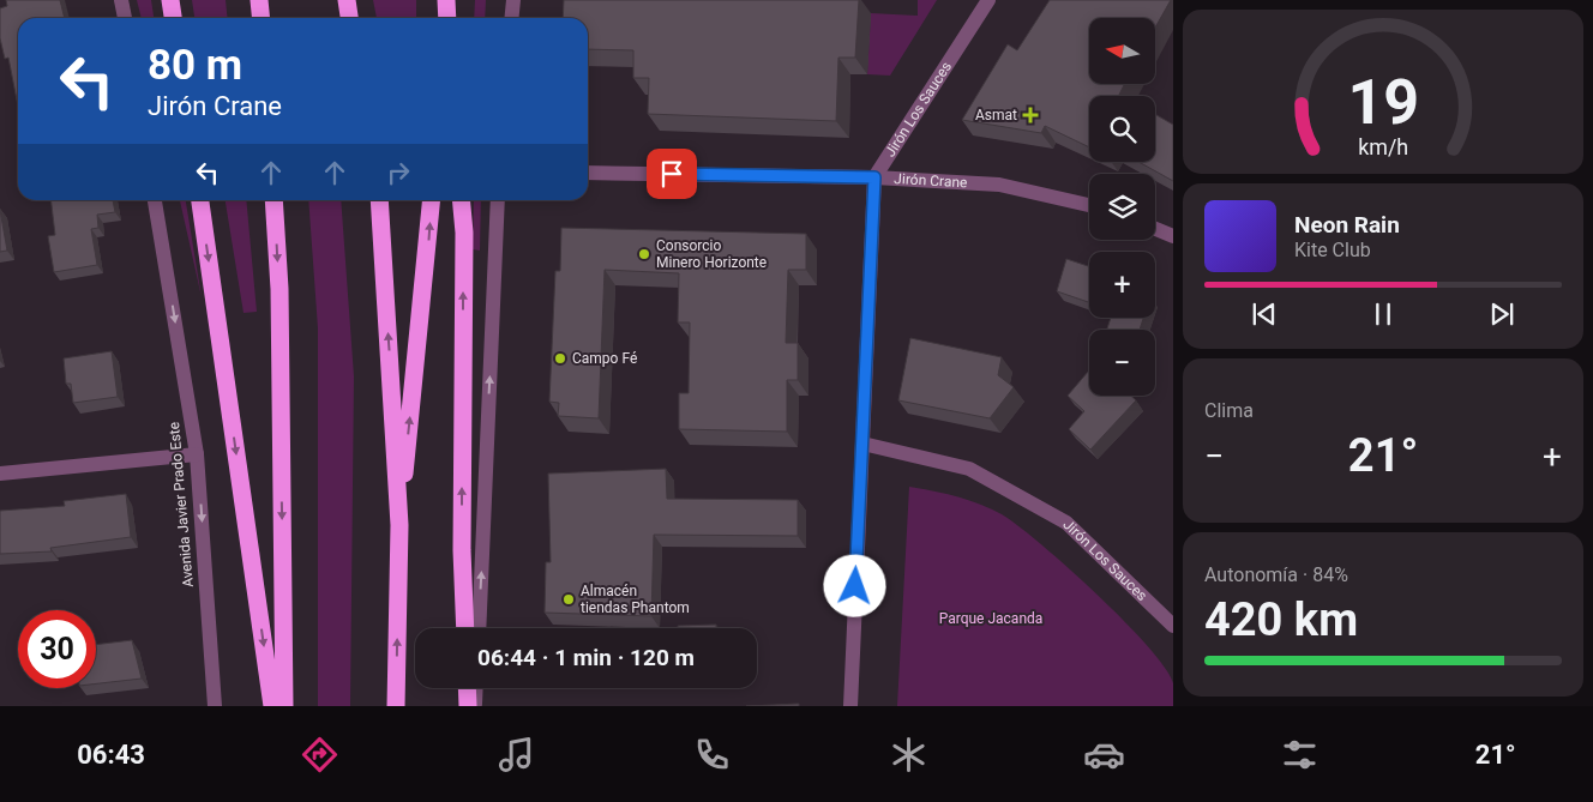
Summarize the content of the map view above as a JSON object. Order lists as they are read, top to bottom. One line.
{"streets":{"street":["Jirón Los Sauces","Jirón Crane","Avenida Javier Prado Este"]},"crossings":[["Jirón Los Sauces","Jirón Crane"]],"one_way":["Avenida Javier Prado Este"],"parks":["Parque Jacanda"],"places":{"health":["Asmat"],"other":["Consorcio Minero Horizonte","Campo Fé","Almacén tiendas Phantom"]},"north":"left","page":{"map_buttons":["+","−"],"turn":["80 m","Jirón Crane"],"song":["Neon Rain","Kite Club"],"tile":["Clima",["Autonomía · 84%","420 km"]],"heat":["−","21°","+"],"limit":"30","trip":"06:44 · 1 min · 120 m","tabs":["06:43","21°"],"gauge":["19","km/h"]}}
